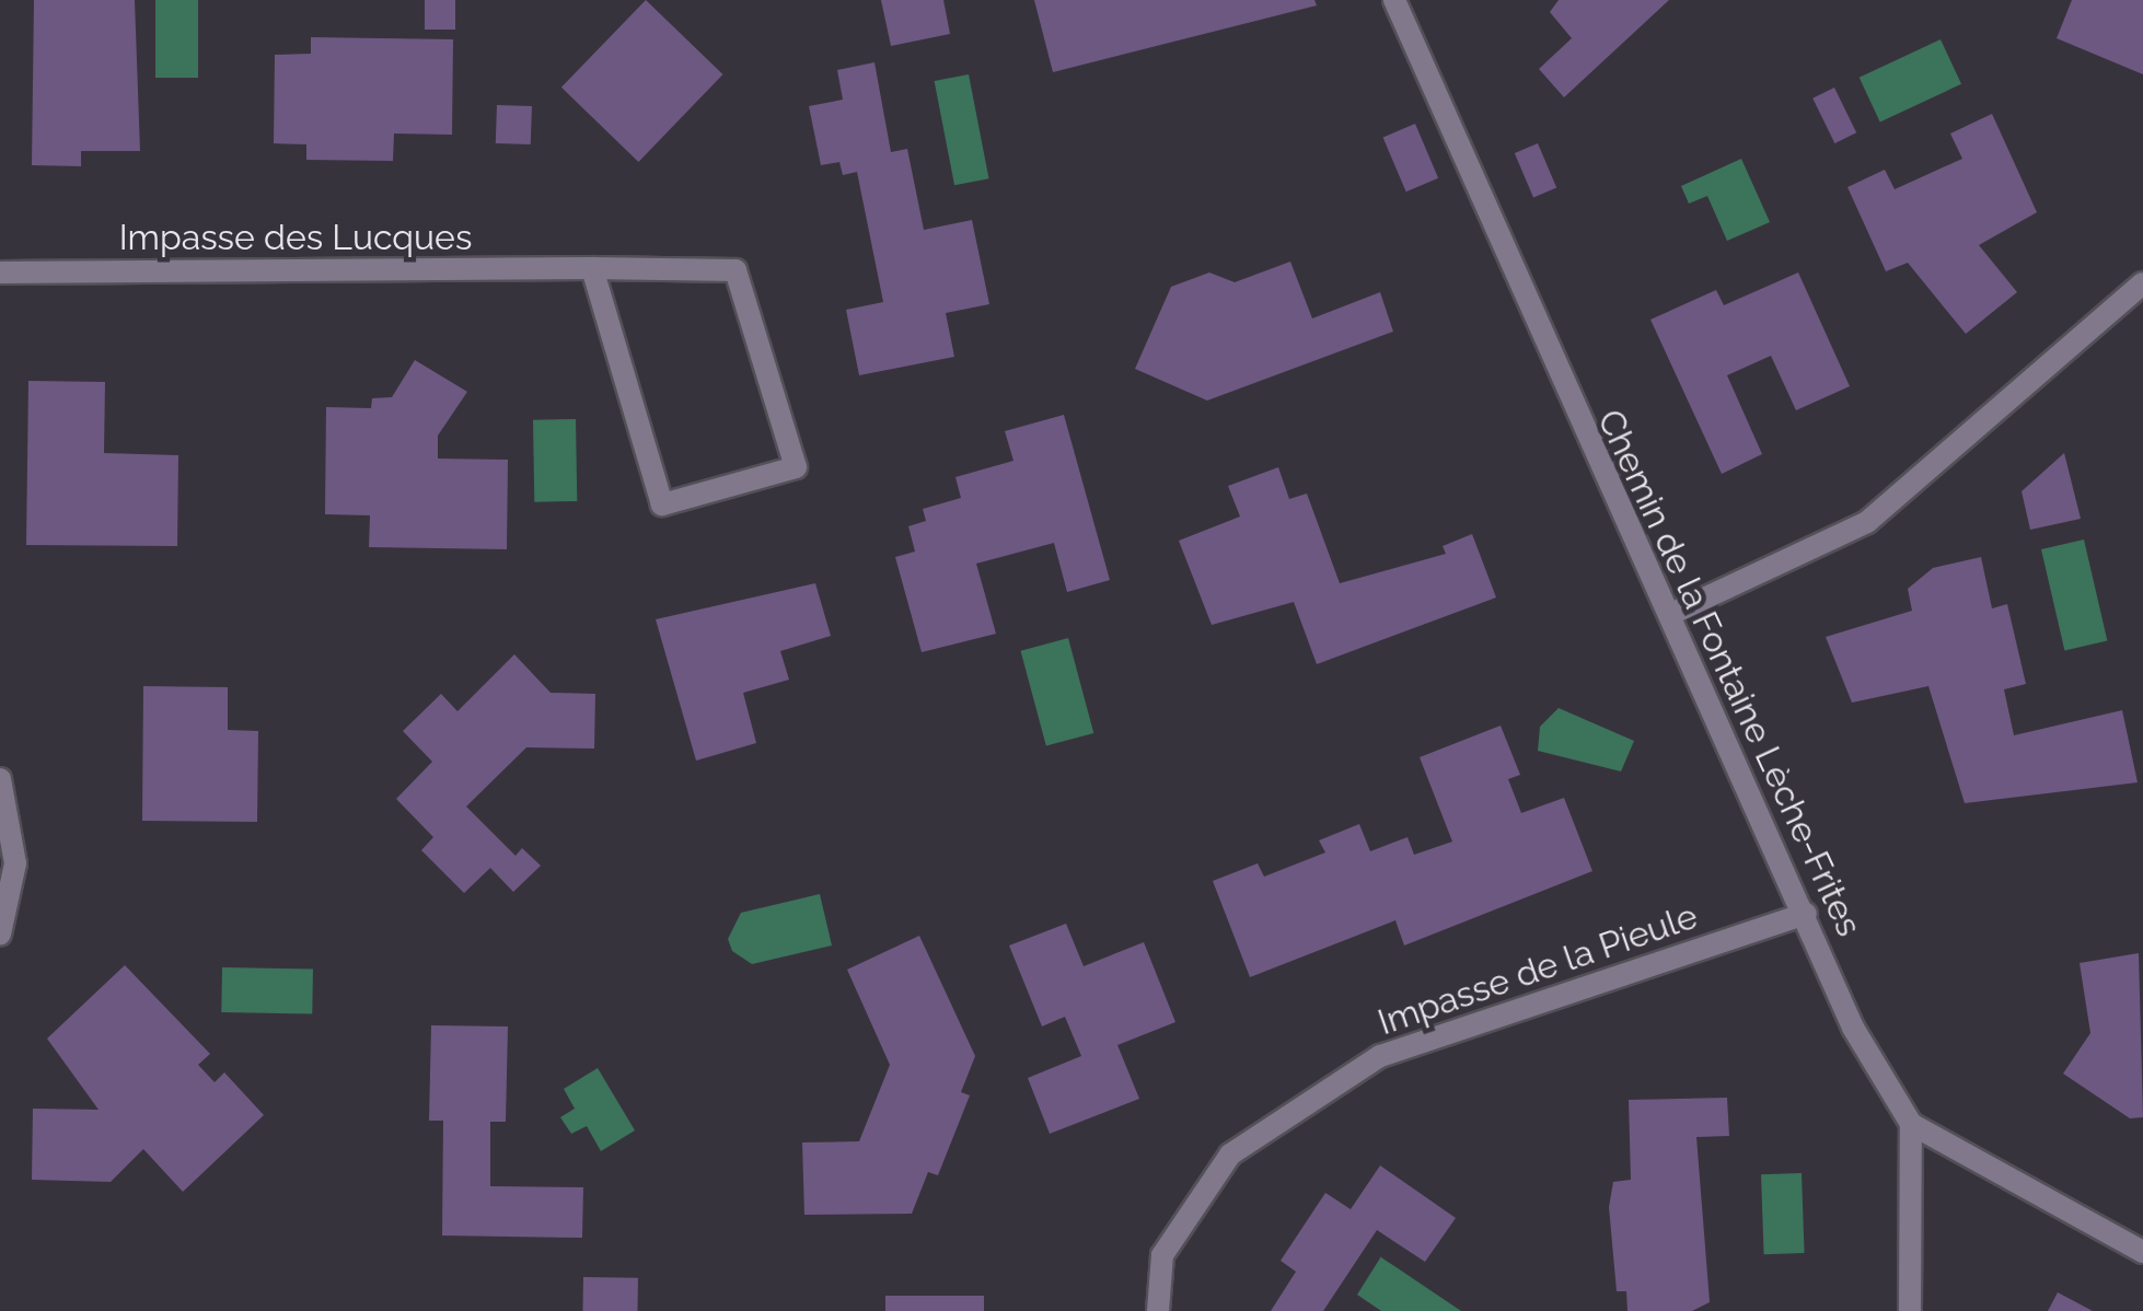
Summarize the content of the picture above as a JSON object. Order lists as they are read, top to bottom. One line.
{"streets":{"street":["Impasse des Lucques","Chemin de la Fontaine Lèche-Frites","Impasse de la Pieule"]},"crossings":[["Chemin de la Fontaine Lèche-Frites","Impasse de la Pieule"]]}
